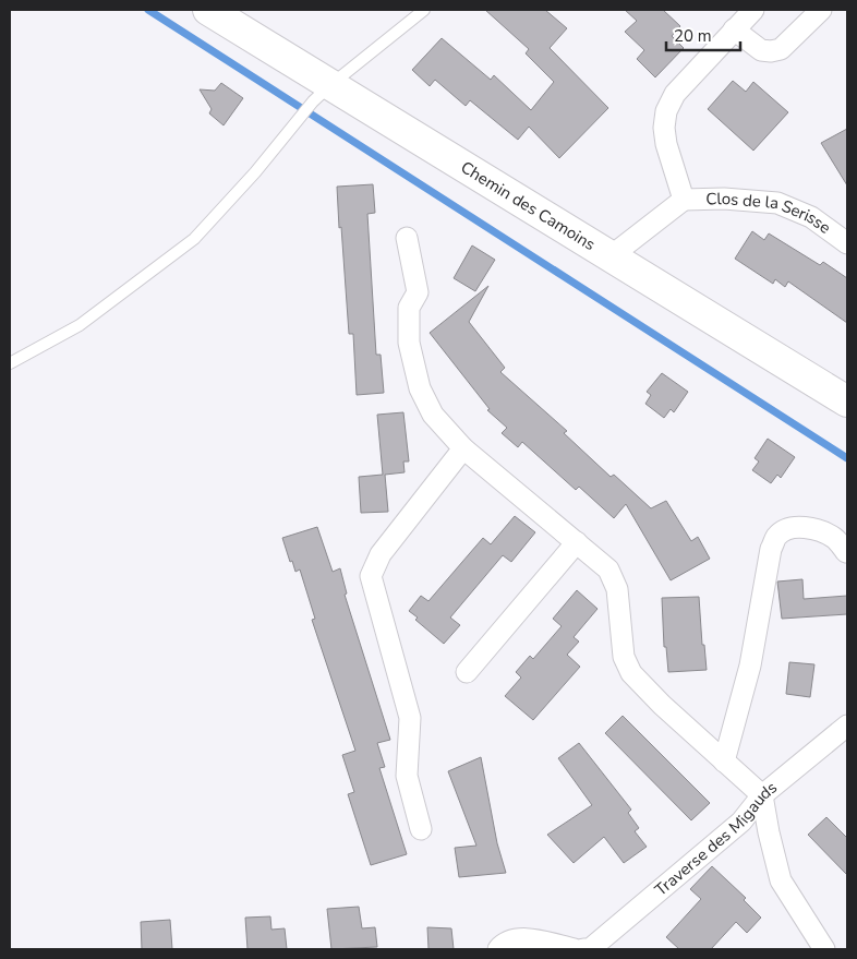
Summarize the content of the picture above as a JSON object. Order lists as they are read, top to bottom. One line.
{"streets":{"street":["Chemin des Camoins","Clos de la Serisse","Traverse des Migauds"]},"crossings":[["Chemin des Camoins","Clos de la Serisse"]],"scale_bar":"20 m"}
